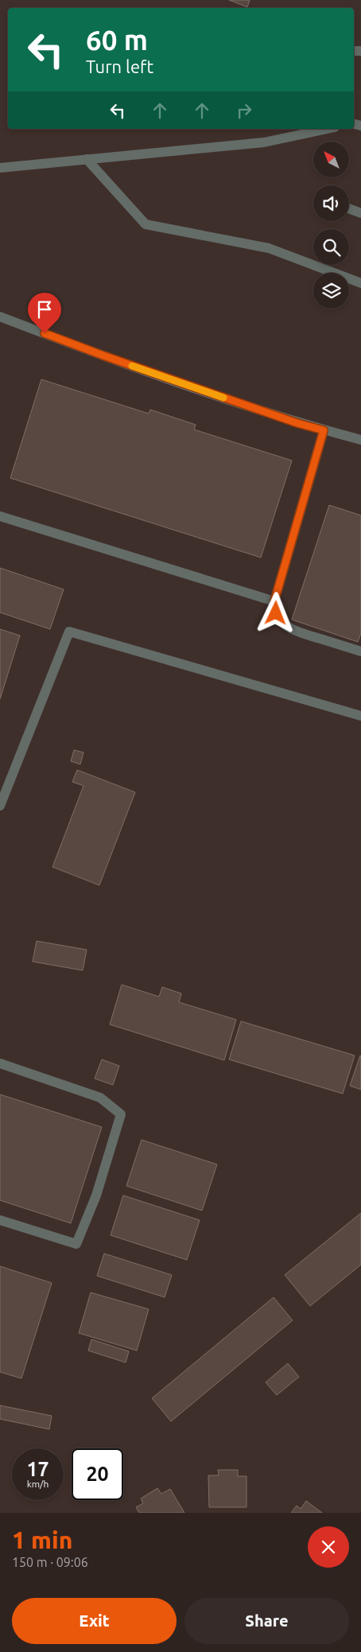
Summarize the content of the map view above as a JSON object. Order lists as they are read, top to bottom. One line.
{"north":"top left","page":{"turn":["60 m","Turn left"],"speed":"17 km/h","limit":"20","heading":["1 min","150 m · 09:06"],"buttons":["Exit","Share"]}}
